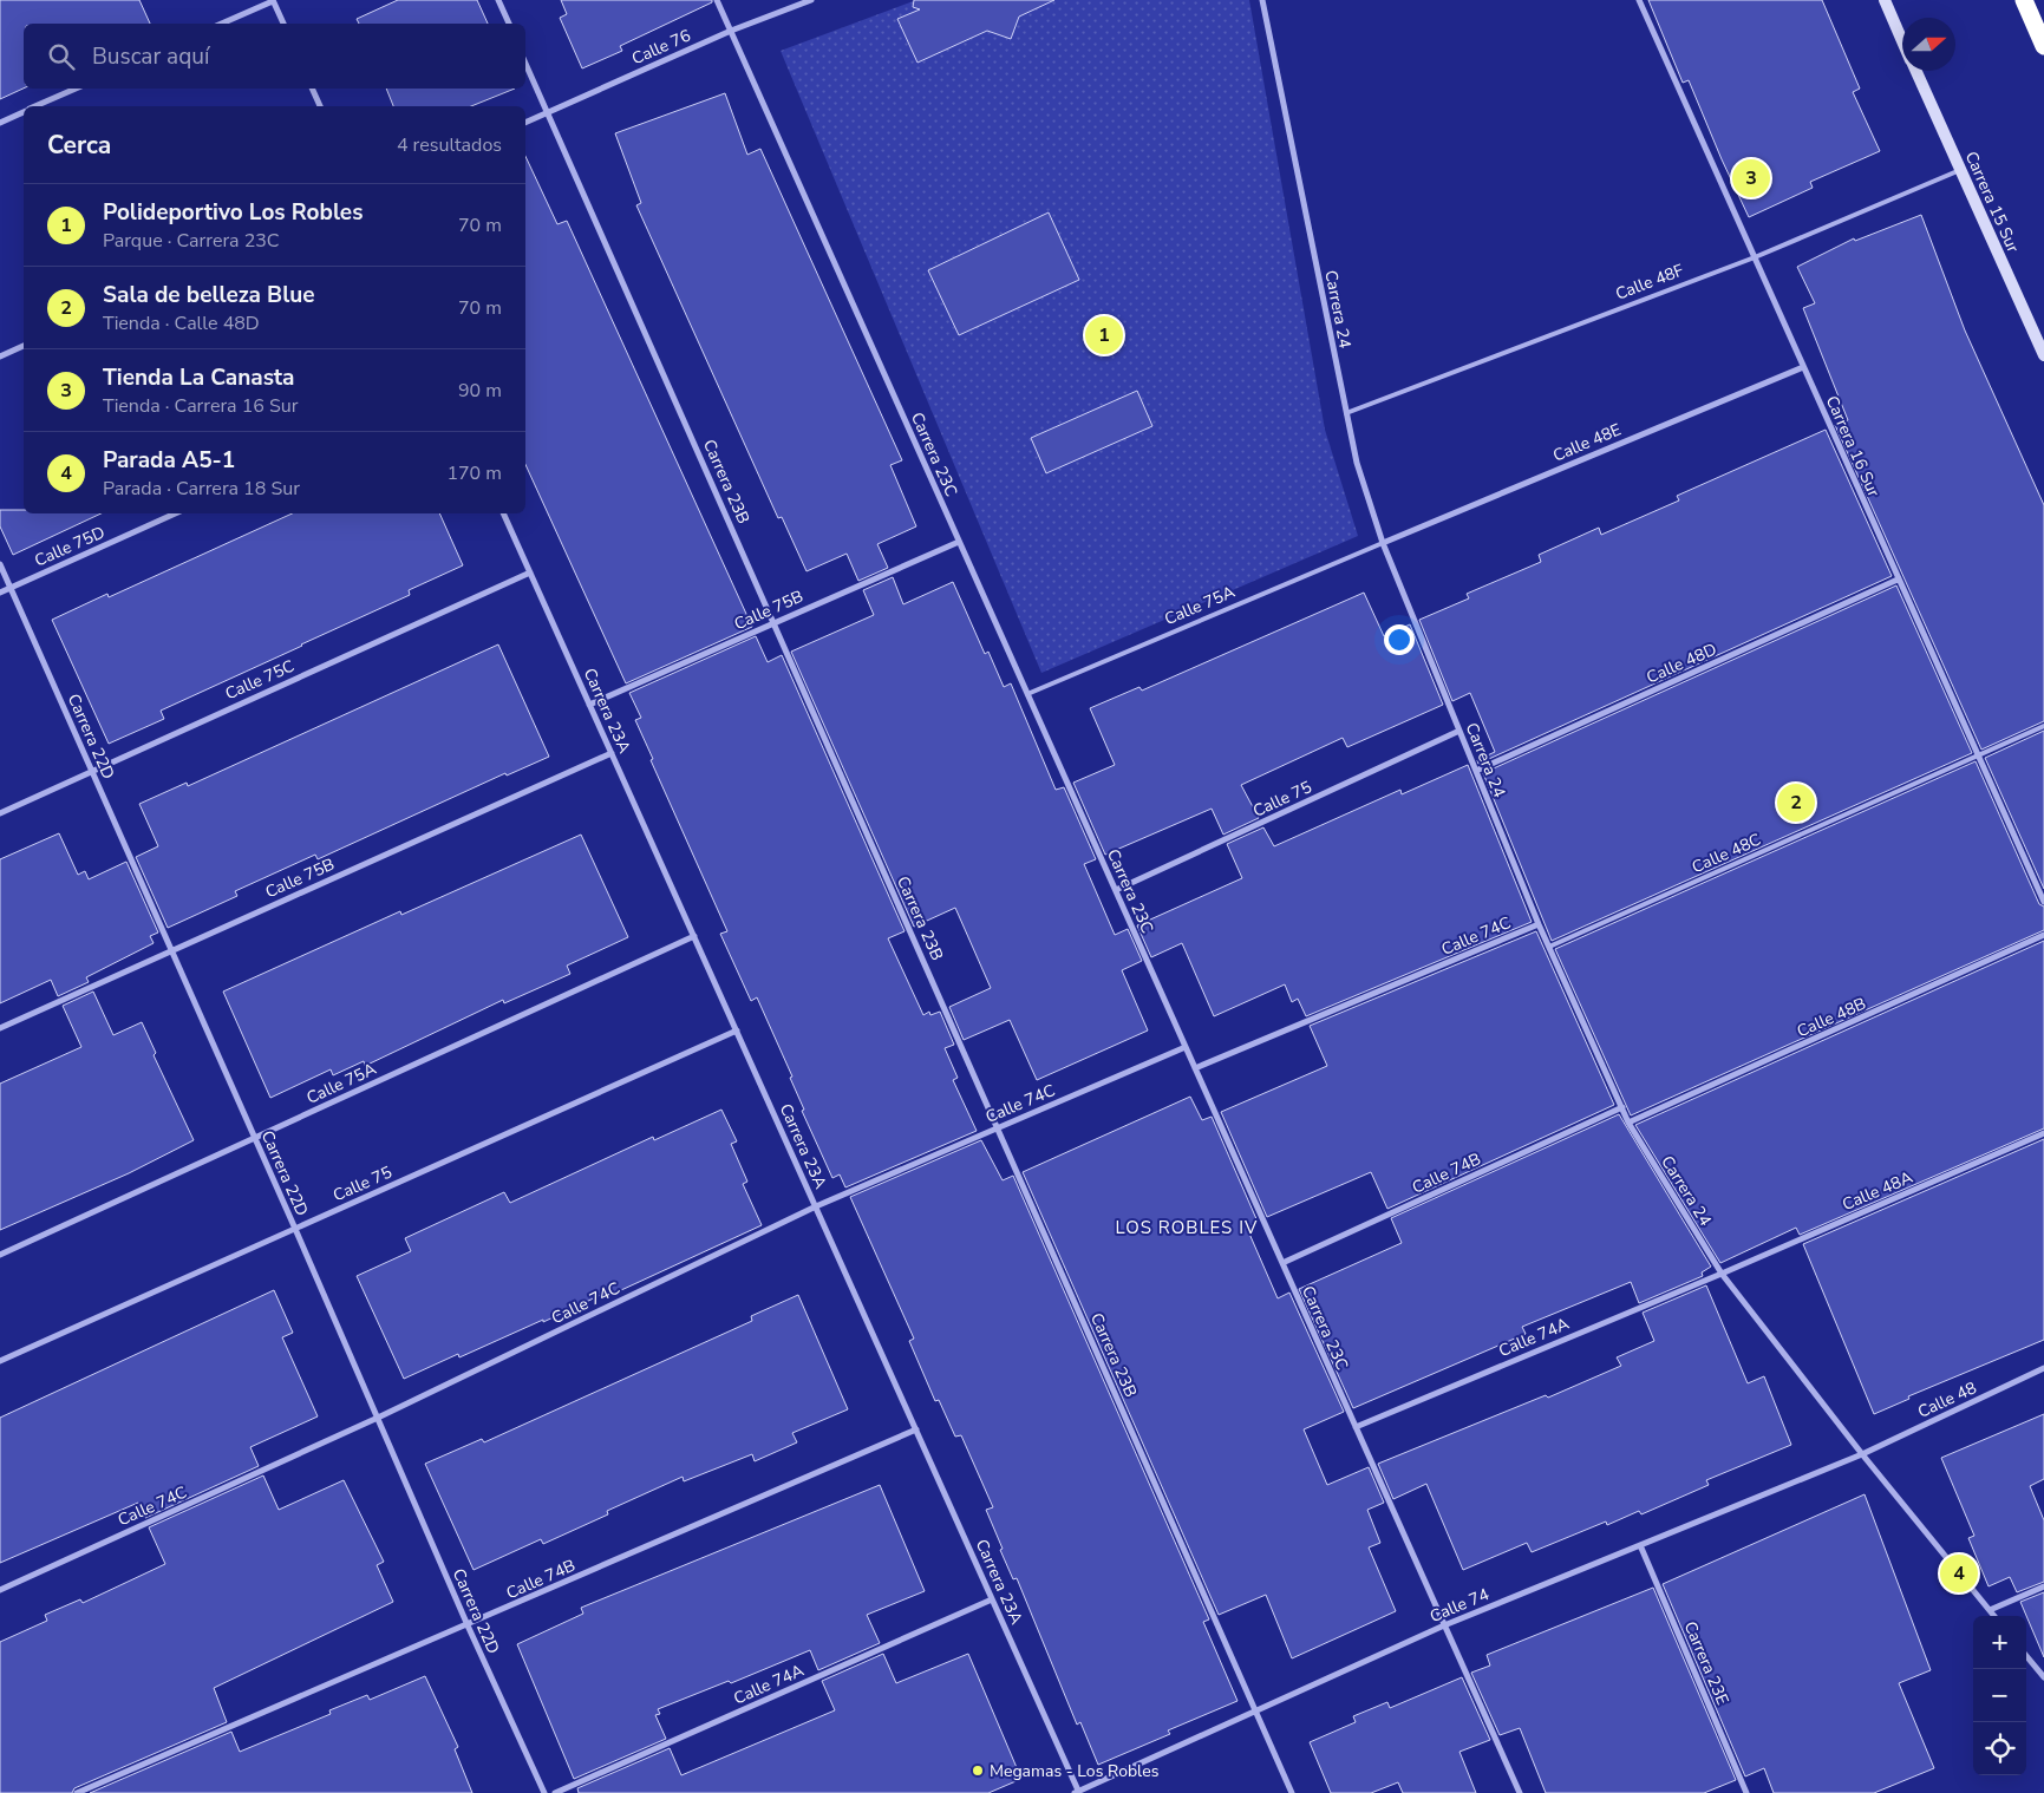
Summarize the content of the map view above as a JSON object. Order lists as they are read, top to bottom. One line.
{"streets":{"street":["Calle 76","Carrera 15 Sur","Carrera 24","Calle 48E","Carrera 16 Sur","Carrera 23C","Carrera 23B","Calle 75D","Calle 75A","Calle 75B","Calle 48D","Calle 75C","Carrera 23A","Carrera 22D","Calle 75","Calle 74C","Calle 48B","Calle 74B","Calle 48A","Calle 74A","Calle 48","Calle 74","Carrera 23E"],"lane":["Calle 48F","Calle 48C"]},"crossings":[["Calle 76","Carrera 23C"],["Calle 76","Carrera 23B"],["Carrera 15 Sur","Calle 48F"],["Calle 48F","Carrera 24"],["Calle 48F","Carrera 16 Sur"],["Carrera 24","Calle 48E"],["Carrera 24","Calle 75A"],["Carrera 24","Calle 48D"],["Carrera 24","Calle 75"],["Carrera 24","Calle 48C"],["Carrera 24","Calle 74C"],["Carrera 24","Calle 48B"],["Carrera 24","Calle 74B"],["Carrera 24","Calle 48A"],["Carrera 24","Calle 74A"],["Carrera 24","Calle 48"],["Carrera 24","Calle 74"],["Calle 48E","Carrera 16 Sur"],["Calle 48E","Calle 75A"],["Carrera 16 Sur","Calle 48D"],["Carrera 16 Sur","Calle 48C"],["Carrera 23C","Calle 75A"],["Carrera 23C","Calle 75B"],["Carrera 23C","Calle 75"],["Carrera 23C","Calle 74C"],["Carrera 23C","Calle 74B"],["Carrera 23C","Calle 74A"],["Carrera 23C","Calle 74"],["Carrera 23B","Calle 75B"],["Carrera 23B","Calle 74C"],["Carrera 23B","Calle 74"],["Calle 75D","Carrera 22D"],["Calle 75A","Carrera 23A"],["Calle 75A","Carrera 22D"],["Calle 75B","Carrera 23A"],["Calle 75B","Carrera 22D"],["Calle 75C","Carrera 23A"],["Calle 75C","Carrera 22D"],["Carrera 23A","Calle 75"],["Carrera 23A","Calle 74C"],["Carrera 23A","Calle 74B"],["Carrera 23A","Calle 74A"],["Carrera 23A","Calle 74"],["Carrera 22D","Calle 75"],["Carrera 22D","Calle 74C"],["Carrera 22D","Calle 74B"],["Calle 48A","Calle 74A"],["Calle 48","Calle 74"],["Calle 74","Carrera 23E"]],"districts":["LOS ROBLES IV"],"places":["Megamas - Los Robles"],"north":"right","page":{"search":"Buscar aquí","heading":["Cerca","4 resultados"],"pins":["3","1","2","4"],"list":[{"mark":"1","name":"Polideportivo Los Robles","note":"Parque · Carrera 23C","value":"70 m"},{"mark":"2","name":"Sala de belleza Blue","note":"Tienda · Calle 48D","value":"70 m"},{"mark":"3","name":"Tienda La Canasta","note":"Tienda · Carrera 16 Sur","value":"90 m"},{"mark":"4","name":"Parada A5-1","note":"Parada · Carrera 18 Sur","value":"170 m"}],"map_buttons":["+","−"]}}
